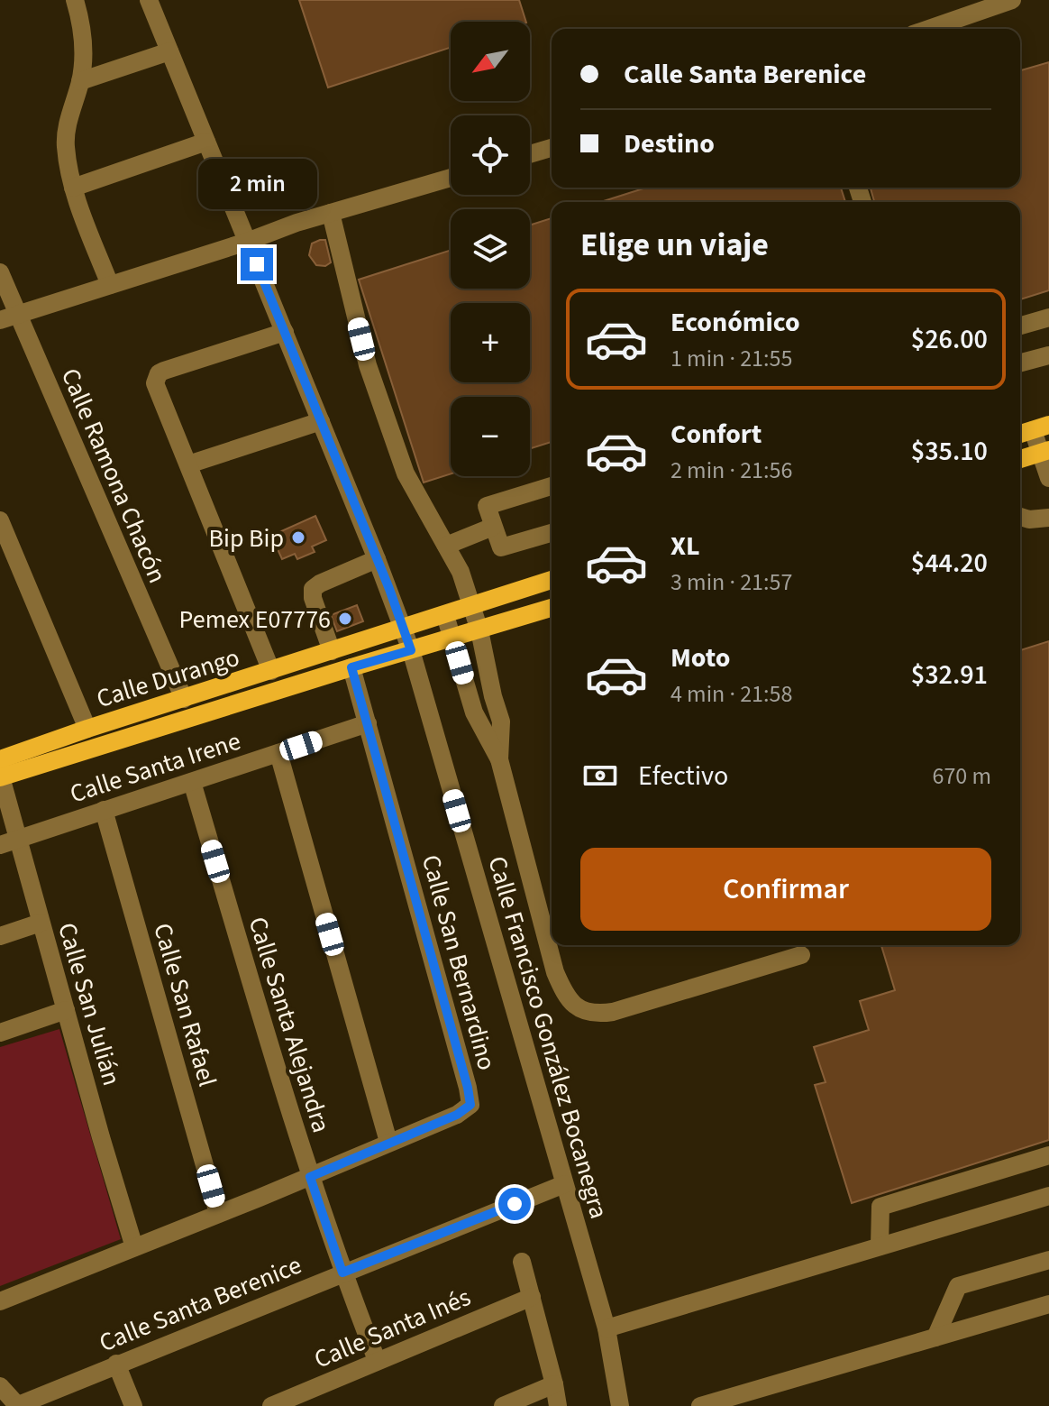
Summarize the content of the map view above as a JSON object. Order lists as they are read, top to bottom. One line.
{"streets":{"main road":["Calle Durango"],"street":["Calle Ramona Chacón","Calle Santa Irene","Calle San Bernardino","Calle San Julián","Calle San Rafael","Calle Santa Alejandra","Calle Francisco González Bocanegra","Calle Santa Berenice","Calle Santa Inés"]},"crossings":[["Calle Ramona Chacón","Calle Durango"],["Calle Durango","Calle San Bernardino"],["Calle Durango","Calle San Julián"],["Calle Durango","Calle Francisco González Bocanegra"],["Calle Santa Irene","Calle San Bernardino"],["Calle Santa Irene","Calle San Julián"],["Calle Santa Irene","Calle San Rafael"],["Calle Santa Irene","Calle Santa Alejandra"],["Calle Santa Alejandra","Calle Santa Berenice"],["Calle Santa Alejandra","Calle Santa Inés"],["Calle Francisco González Bocanegra","Calle Santa Berenice"]],"places":["Bip Bip","Pemex E07776"],"north":"bottom left","page":{"map_buttons":["+","−"],"banner":["Calle Santa Berenice","Destino"],"bubble":"2 min","heading":"Elige un viaje","list":[{"name":"Económico","note":"1 min · 21:55","value":"$26.00"},{"name":"Confort","note":"2 min · 21:56","value":"$35.10"},{"name":"XL","note":"3 min · 21:57","value":"$44.20"},{"name":"Moto","note":"4 min · 21:58","value":"$32.91"}],"pay":["Efectivo","670 m"],"buttons":"Confirmar"}}
